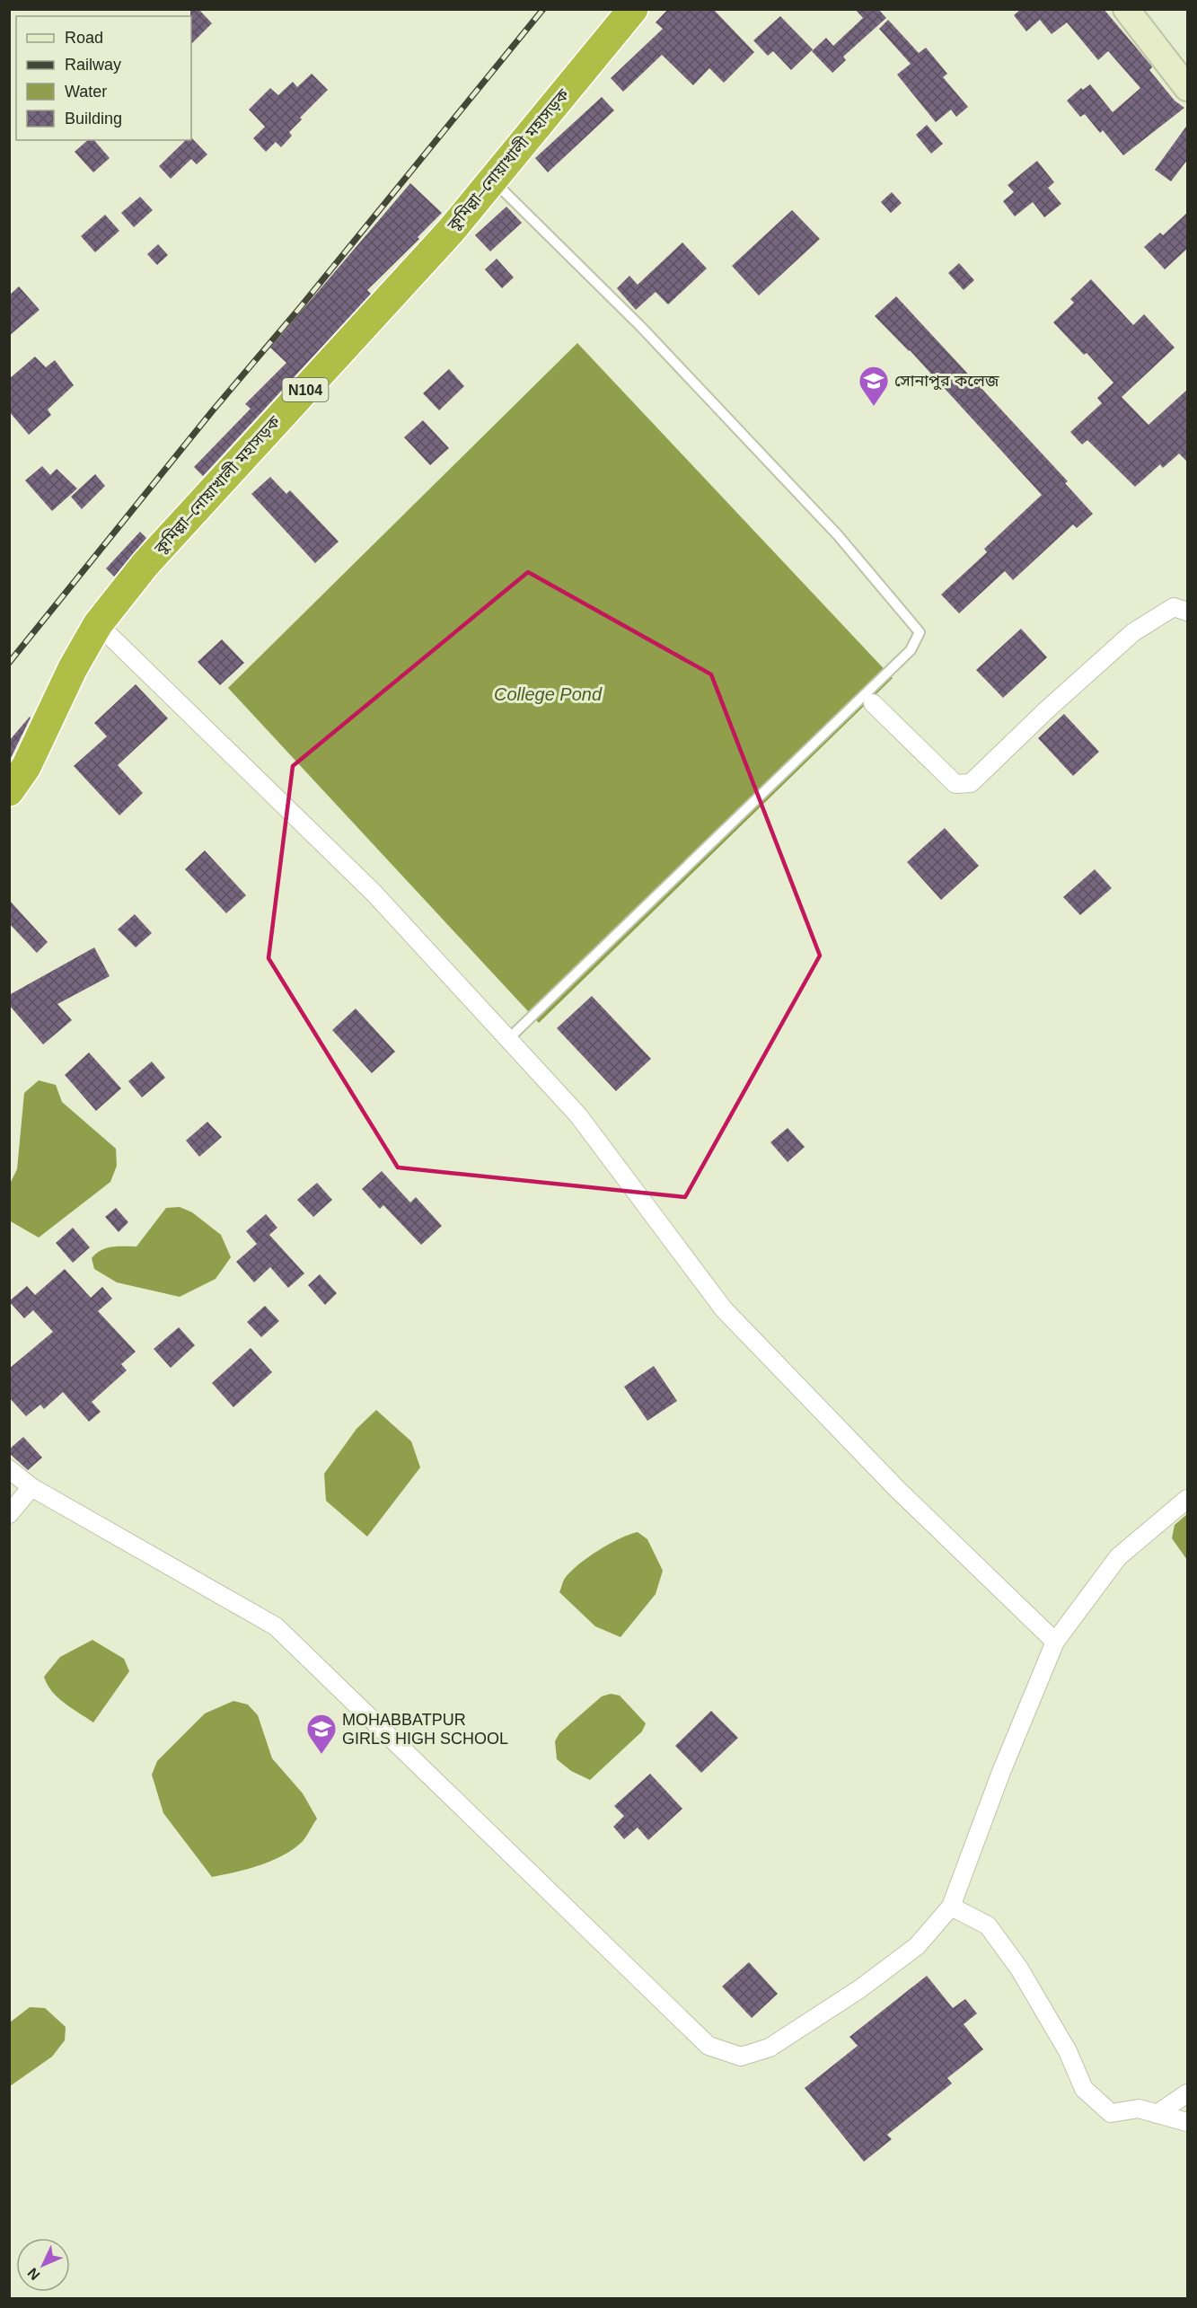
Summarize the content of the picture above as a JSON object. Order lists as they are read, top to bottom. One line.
{"streets":{"highway":["কুমিল্লা–নোয়াখালী মহাসড়ক","N104"]},"water":["College Pond"],"places":{"school or university":["সোনাপুর কলেজ","MOHABBATPUR GIRLS HIGH SCHOOL"]},"legend":["Road","Railway","Water","Building"],"north":"bottom left"}
